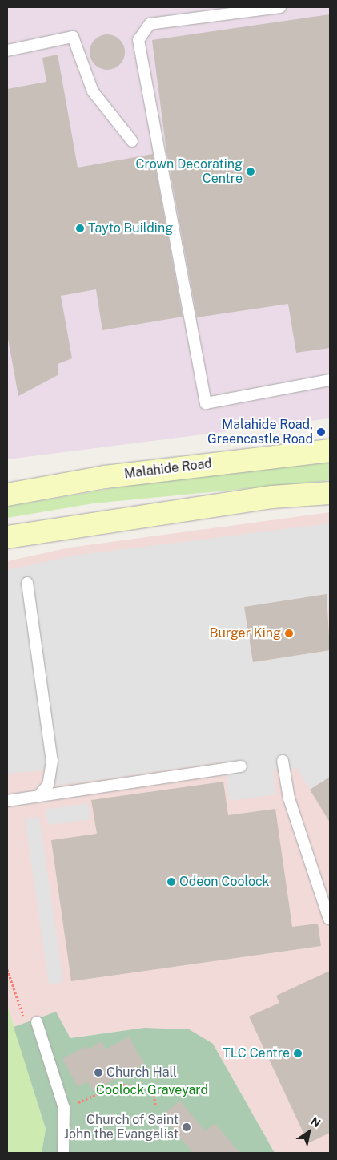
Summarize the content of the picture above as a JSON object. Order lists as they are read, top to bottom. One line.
{"streets":{"main road":["Malahide Road"]},"parks":["Coolock Graveyard"],"places":["Crown Decorating Centre","Tayto Building","Malahide Road, Greencastle Road","Burger King","Odeon Coolock","TLC Centre","Church Hall","Church of Saint John the Evangelist"],"north":"top right"}
